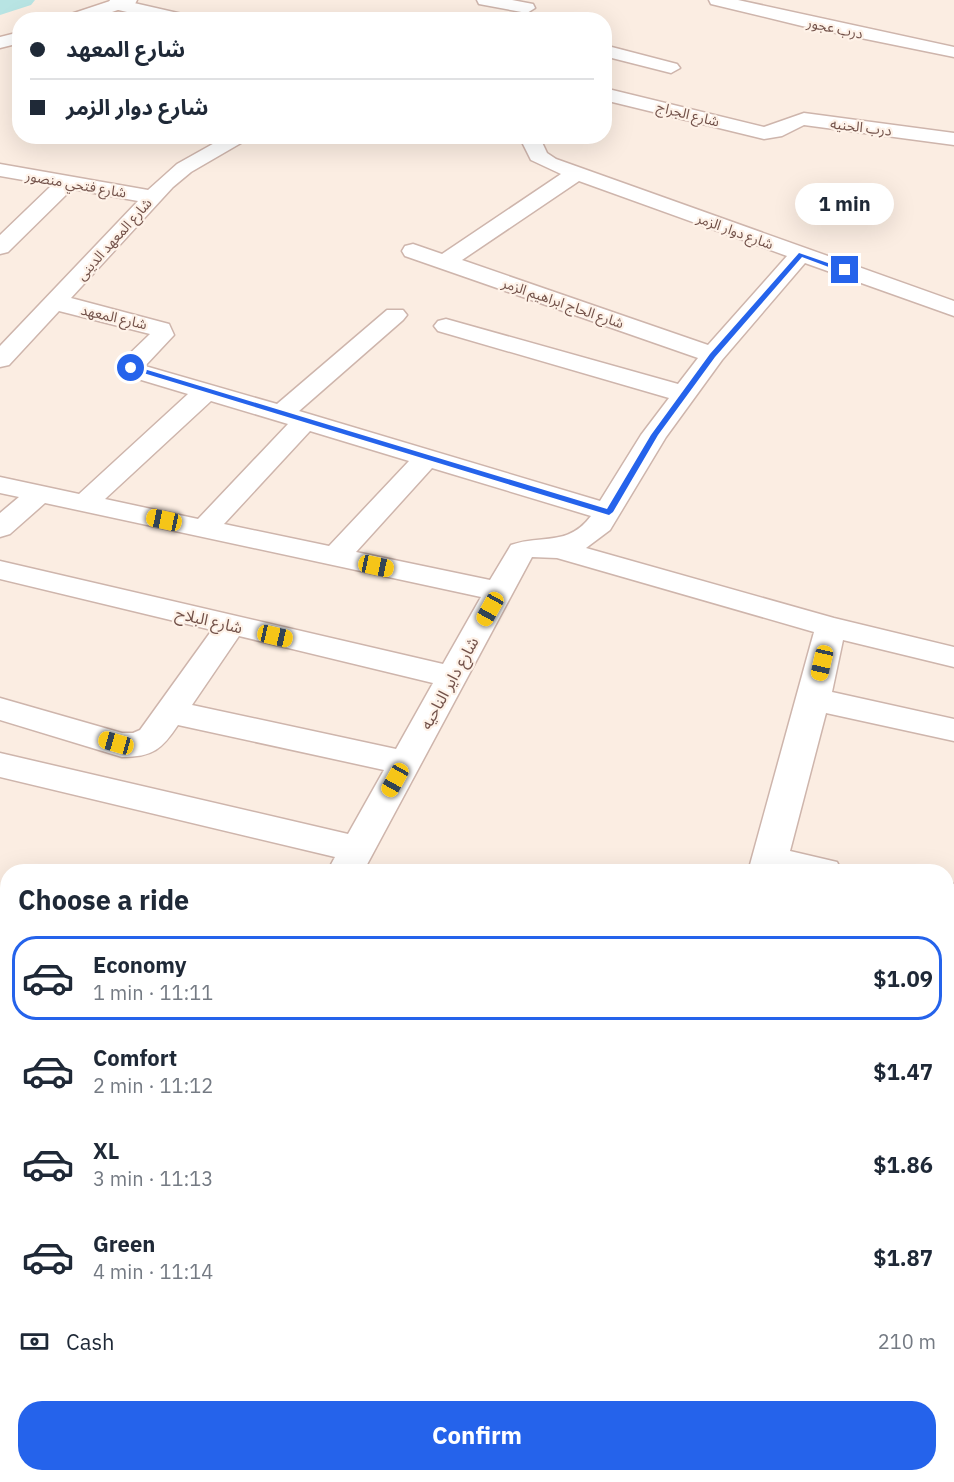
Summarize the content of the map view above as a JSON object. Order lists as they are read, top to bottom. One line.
{"streets":{"street":["درب عجور","شارع الجراج","درب الحنيه","شارع فتحي منصور","شارع دوار الزمر","شارع المعهد الدينى","شارع الحاج ابراهيم الزمر","شارع المعهد","شارع البلاح","شارع داير الناحيه"]},"crossings":[["شارع الجراج","درب الحنيه"],["شارع فتحي منصور","شارع المعهد الدينى"],["شارع دوار الزمر","شارع داير الناحيه"],["شارع المعهد الدينى","شارع المعهد"],["شارع الحاج ابراهيم الزمر","شارع داير الناحيه"],["شارع المعهد","شارع داير الناحيه"],["شارع البلاح","شارع داير الناحيه"]],"page":{"banner":["شارع المعهد","شارع دوار الزمر"],"bubble":"1 min","heading":"Choose a ride","list":[{"name":"Economy","note":"1 min · 11:11","value":"$1.09"},{"name":"Comfort","note":"2 min · 11:12","value":"$1.47"},{"name":"XL","note":"3 min · 11:13","value":"$1.86"},{"name":"Green","note":"4 min · 11:14","value":"$1.87"}],"pay":["Cash","210 m"],"buttons":"Confirm"}}
